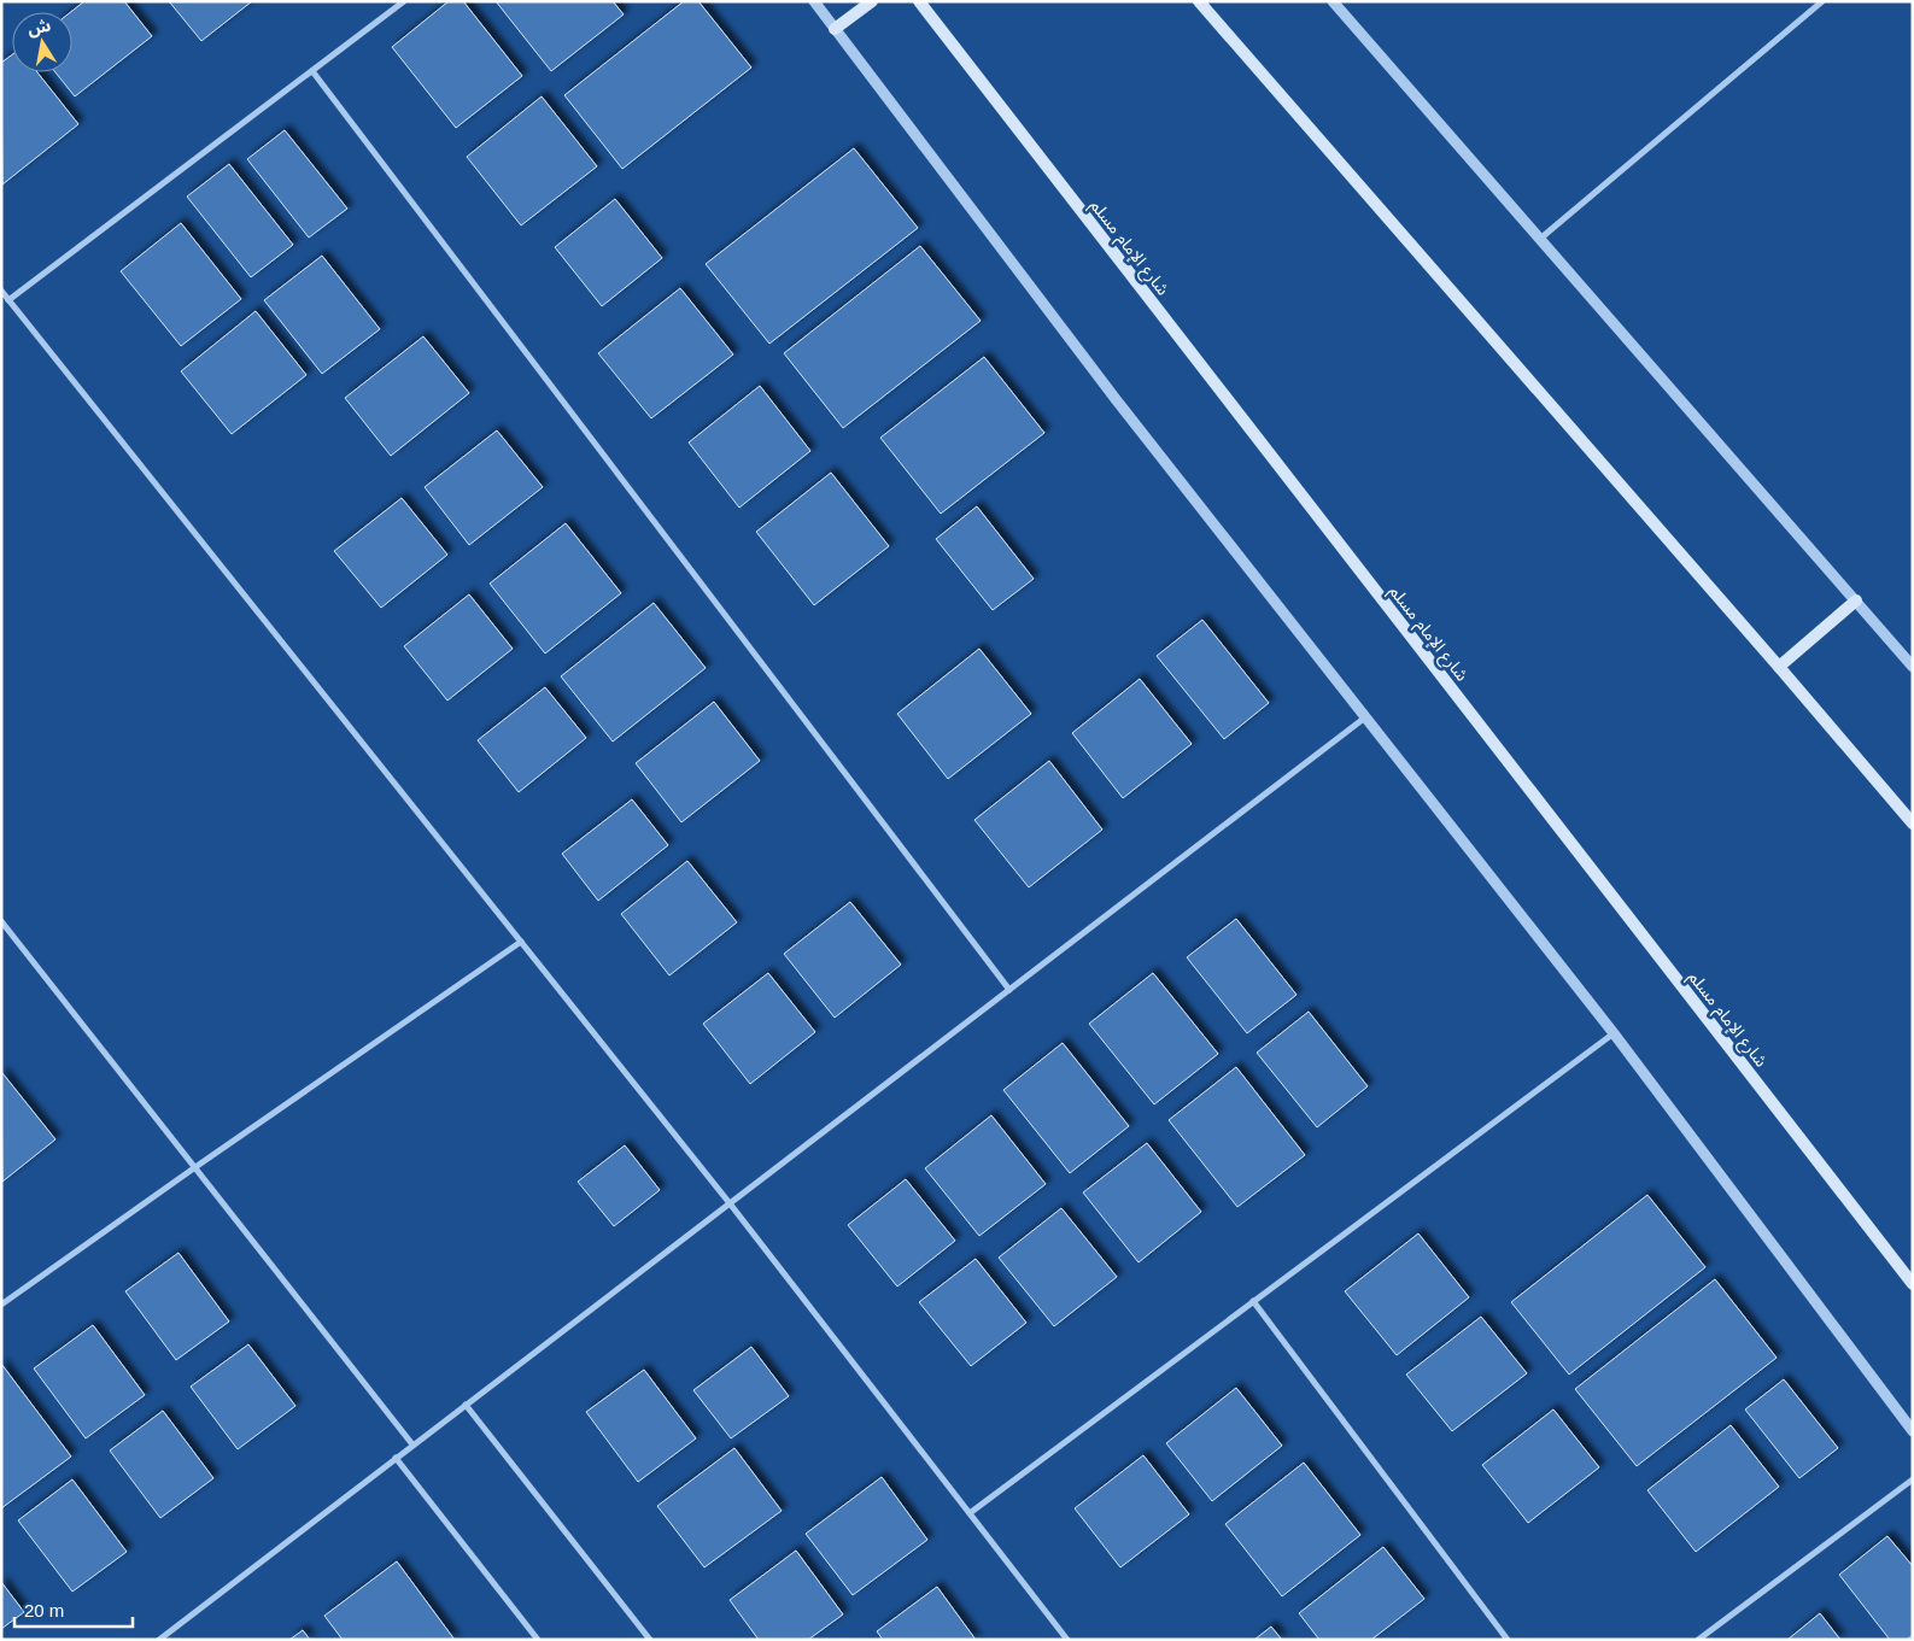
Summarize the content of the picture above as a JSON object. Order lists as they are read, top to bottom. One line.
{"streets":{"main road":["شارع الإمام مسلم"]},"scale_bar":"20 m","north":"top"}
